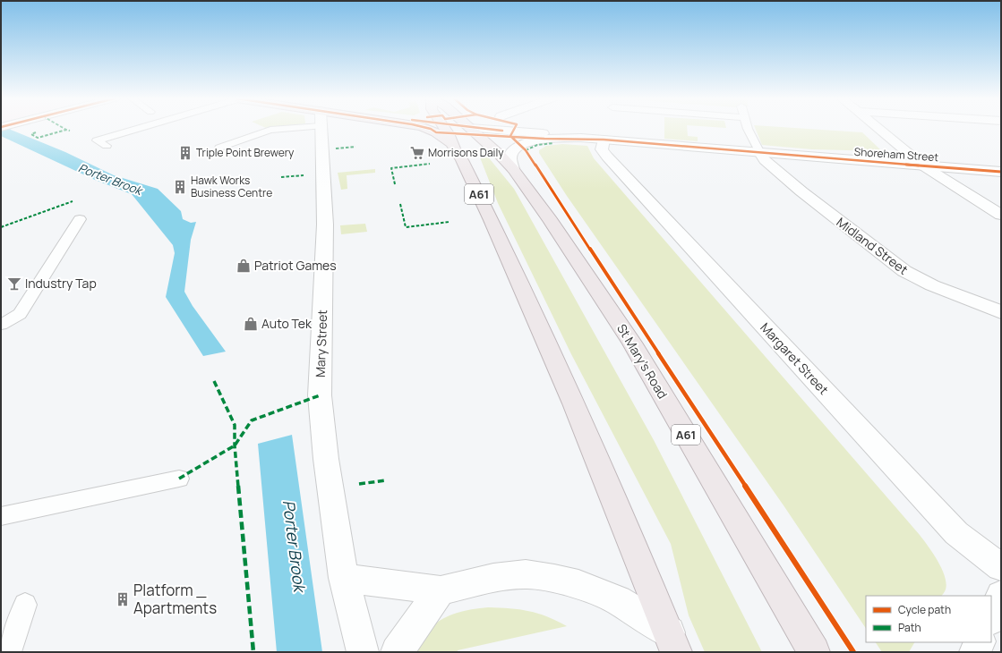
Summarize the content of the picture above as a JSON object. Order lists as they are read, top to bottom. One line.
{"streets":{"highway":["A61","St Mary's Road"],"street":["Shoreham Street","Midland Street","Mary Street","Margaret Street"]},"crossings":[["Shoreham Street","A61"],["Shoreham Street","Midland Street"],["Shoreham Street","Margaret Street"],["Shoreham Street","St Mary's Road"],["A61","St Mary's Road"]],"water":["Porter Brook"],"places":{"building":["Triple Point Brewery","Hawk Works Business Centre","Platform _ Apartments"],"supermarket":["Morrisons Daily"],"shop":["Patriot Games","Auto Tek"],"bar":["Industry Tap"]},"legend":["Cycle path","Path"]}
